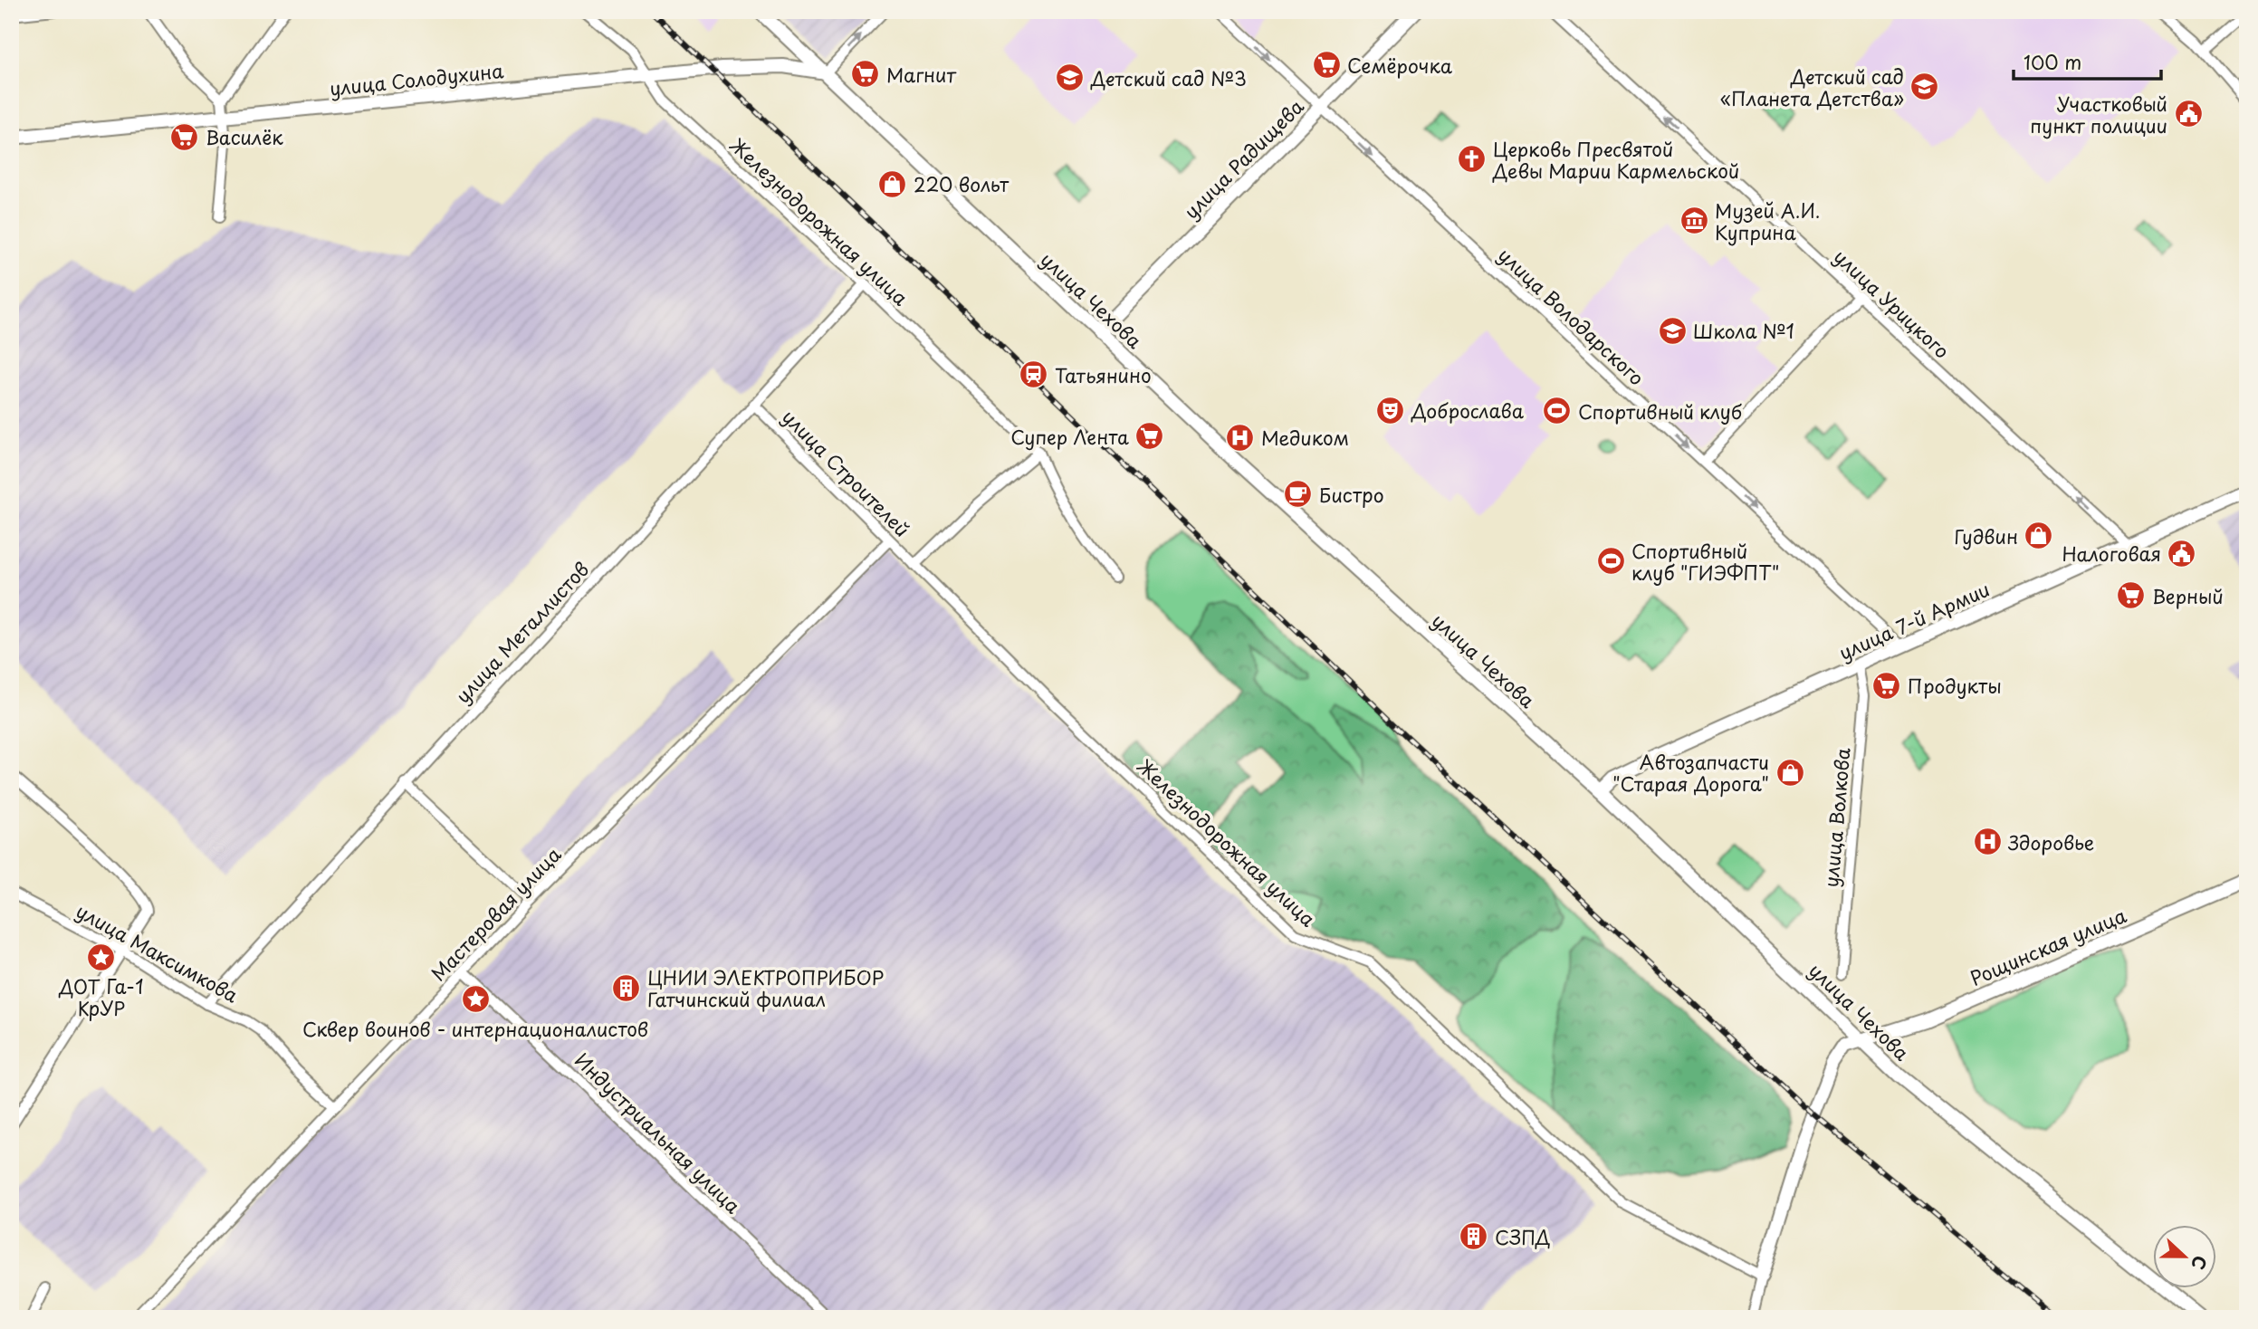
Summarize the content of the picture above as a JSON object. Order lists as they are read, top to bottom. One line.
{"streets":{"street":["улица Солодухина","улица Радищева","Железнодорожная улица","улица Чехова","улица Урицкого","улица Володарского","улица Строителей","улица 7-й Армии","улица Металлистов","улица Волкова","Мастеровая улица","Рощинская улица","улица Максимкова","Индустриальная улица"]},"crossings":[["улица Солодухина","Железнодорожная улица"],["улица Солодухина","улица Чехова"],["улица Радищева","улица Чехова"],["улица Радищева","улица Володарского"],["Железнодорожная улица","улица Строителей"],["Железнодорожная улица","улица Металлистов"],["Железнодорожная улица","Рощинская улица"],["улица Чехова","улица 7-й Армии"],["улица Чехова","Рощинская улица"],["улица Урицкого","улица 7-й Армии"],["улица Володарского","улица 7-й Армии"],["улица Строителей","улица Металлистов"],["улица Строителей","Мастеровая улица"],["улица 7-й Армии","улица Волкова"],["улица Металлистов","улица Максимкова"],["Мастеровая улица","улица Максимкова"],["Мастеровая улица","Индустриальная улица"]],"one_way":["улица Урицкого","улица Володарского"],"places":{"supermarket":["Семёрочка","Магнит","Василёк","Супер Лента","Верный","Продукты"],"school or university":["Детский сад №3","Детский сад «Планета Детства»","Школа №1"],"public building":["Участковый пункт полиции","Налоговая"],"church":["Церковь Пресвятой Девы Марии Кармельской"],"shop":["220 вольт","Гудвин","Автозапчасти \"Старая Дорога\""],"museum":["Музей А.И. Куприна"],"station":["Татьянино"],"theatre":["Доброслава"],"sports":["Спортивный клуб","Спортивный клуб \"ГИЭФПТ\""],"hospital":["Медиком","Здоровье"],"cafe":["Бистро"],"place":["ДОТ Га-1 КрУР","Сквер воинов - интернационалистов"],"building":["ЦНИИ ЭЛЕКТРОПРИБОР Гатчинский филиал","СЗПД"]},"scale_bar":"100 m","north":"right"}
